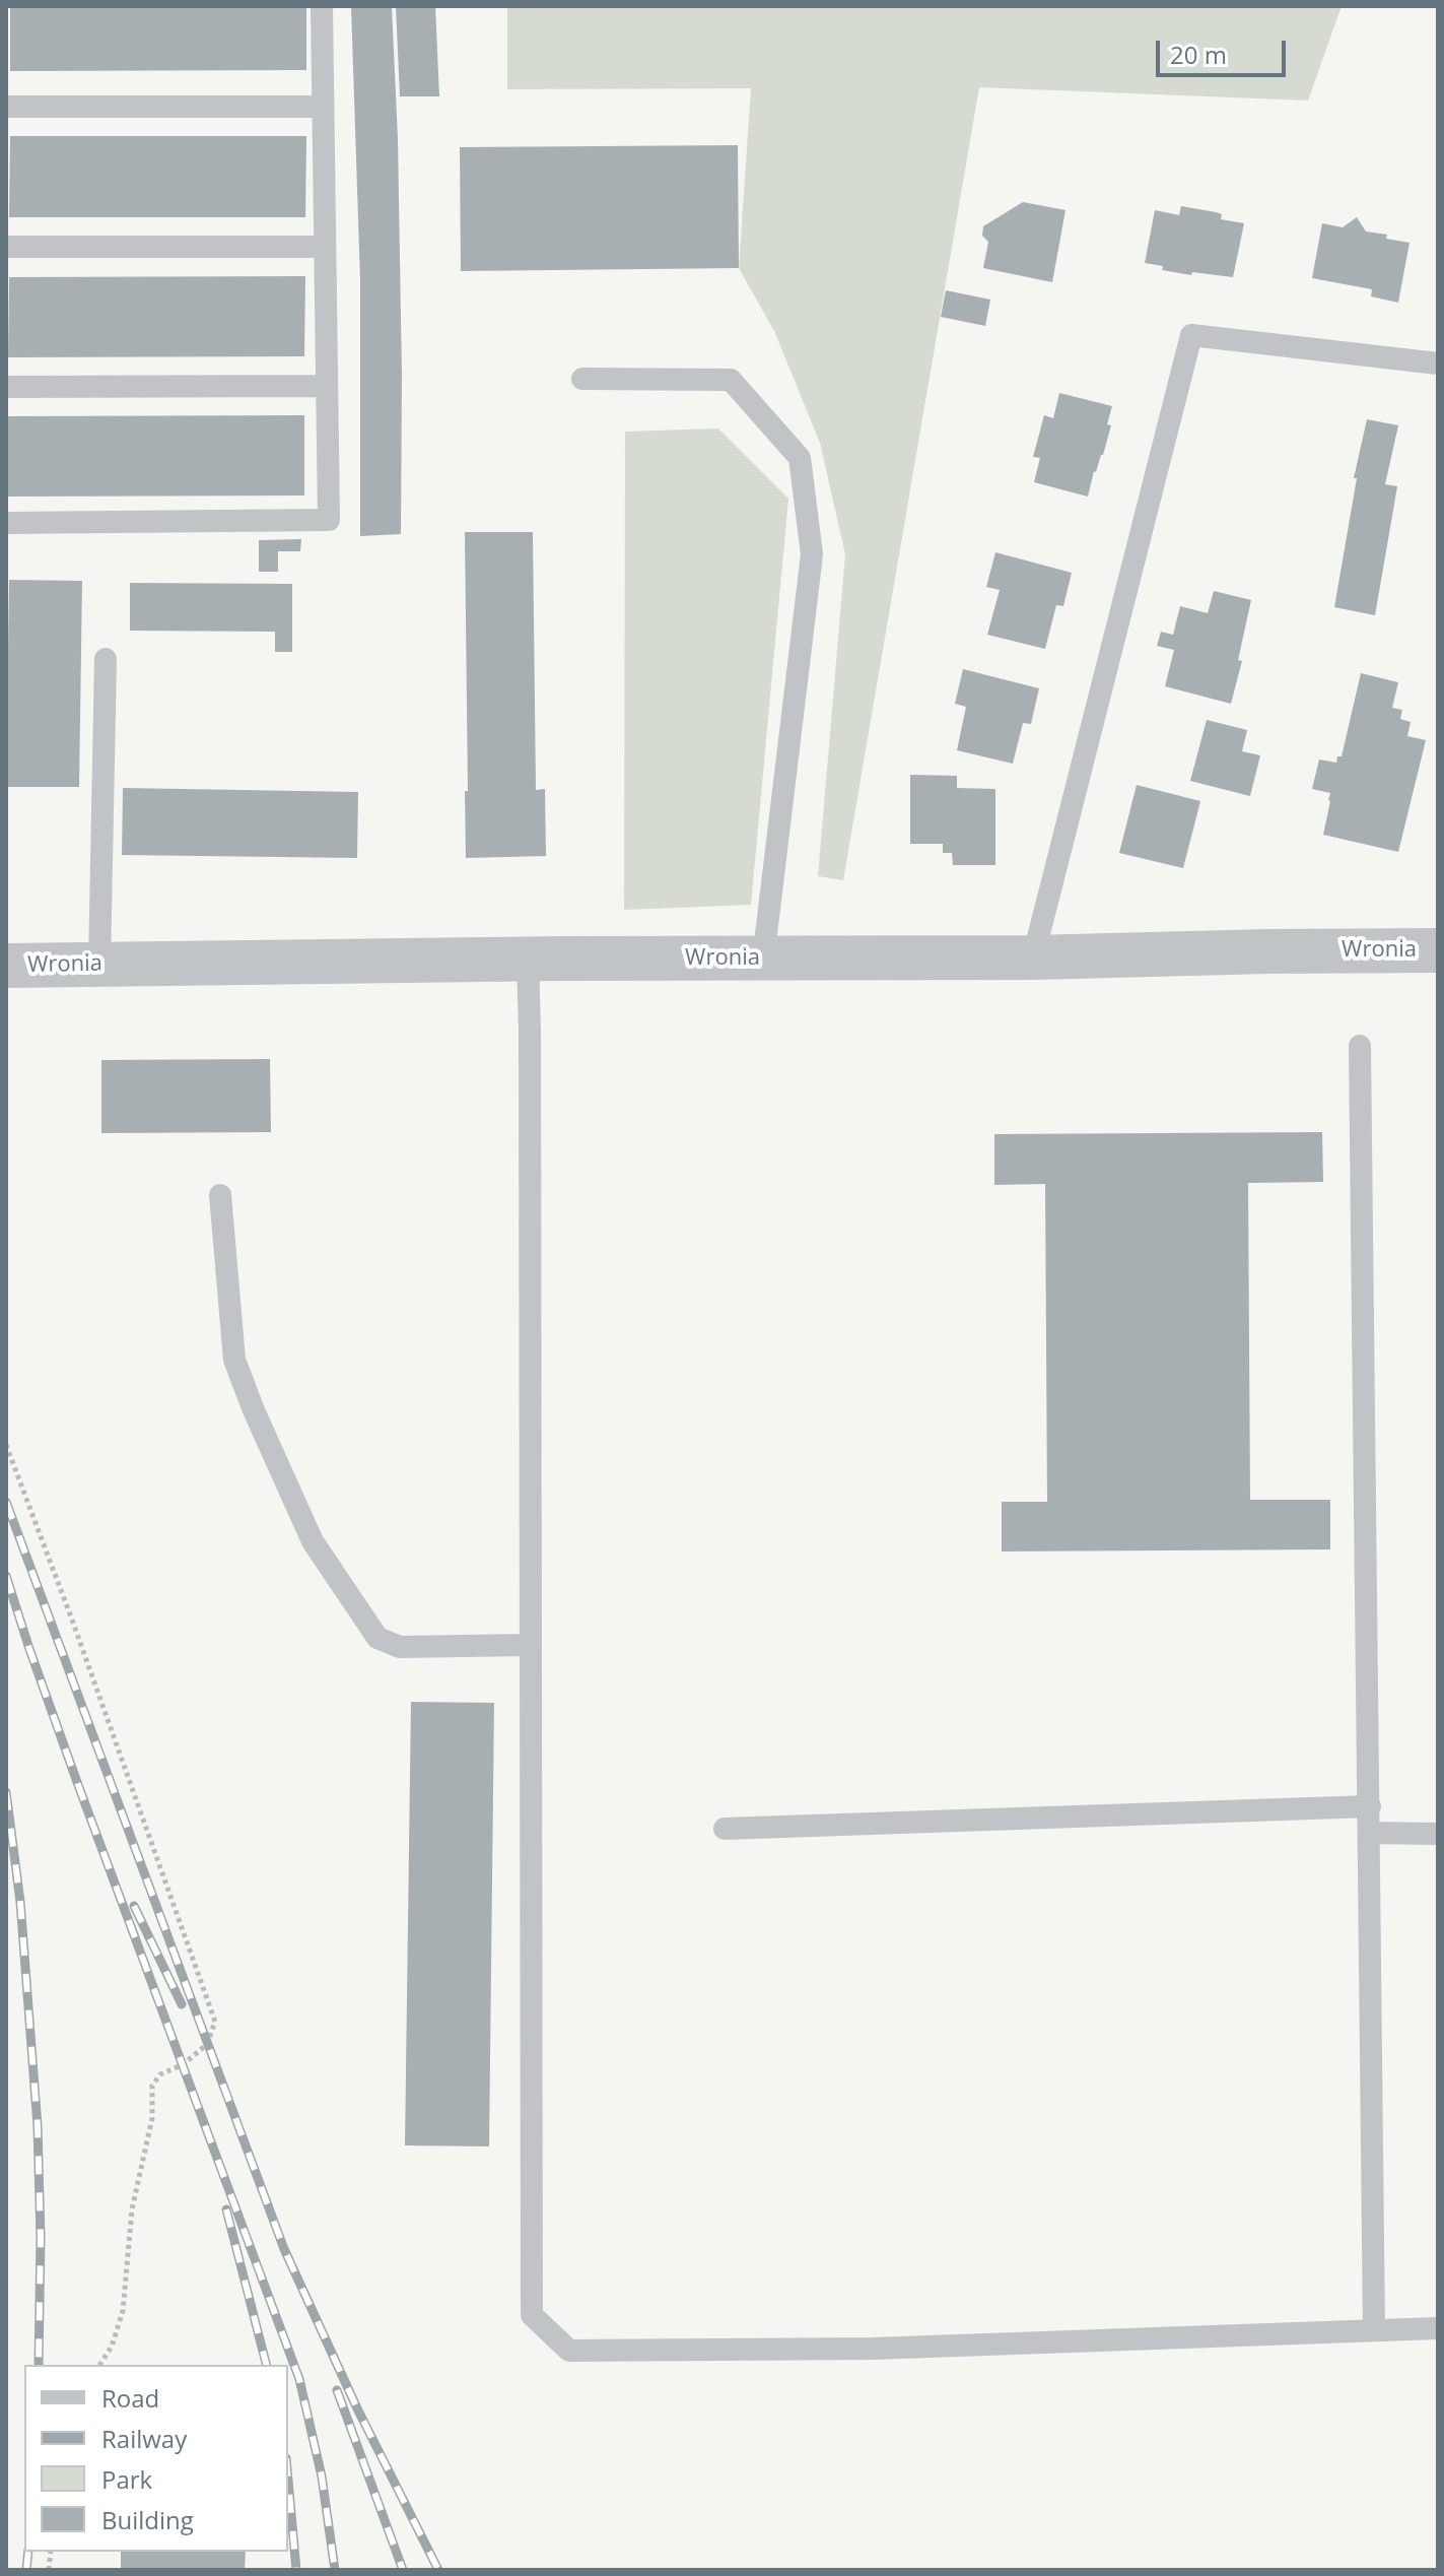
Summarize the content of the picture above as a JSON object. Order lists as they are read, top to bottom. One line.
{"streets":{"street":["Wronia"]},"legend":["Road","Railway","Park","Building"],"scale_bar":"20 m"}
